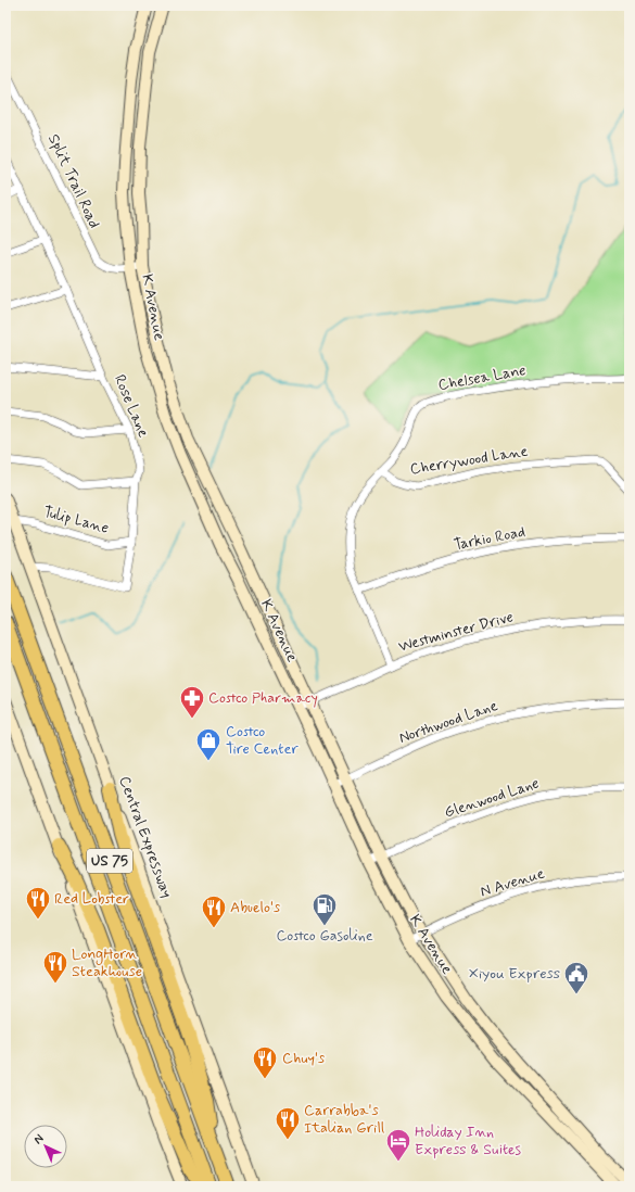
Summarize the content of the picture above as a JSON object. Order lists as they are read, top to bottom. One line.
{"streets":{"highway":["US 75"],"main road":["K Avenue","Central Expressway"],"street":["Split Trail Road","Chelsea Lane","Rose Lane","Cherrywood Lane","Tulip Lane","Tarkio Road","Westminster Drive","Northwood Lane","Glenwood Lane","N Avenue"]},"crossings":[["Split Trail Road","K Avenue"],["K Avenue","Westminster Drive"],["K Avenue","Northwood Lane"],["K Avenue","Glenwood Lane"],["K Avenue","N Avenue"],["Chelsea Lane","Cherrywood Lane"],["Chelsea Lane","Tarkio Road"],["Chelsea Lane","Westminster Drive"],["Rose Lane","Tulip Lane"],["Rose Lane","Central Expressway"],["Tulip Lane","Central Expressway"]],"places":{"pharmacy":["Costco Pharmacy"],"shop":["Costco Tire Center"],"restaurant":["Red Lobster","Abuelo's","LongHorn Steakhouse","Chuy's","Carrabba's Italian Grill"],"fuel station":["Costco Gasoline"],"public building":["Xiyou Express"],"hotel":["Holiday Inn Express & Suites"]},"north":"top left"}
